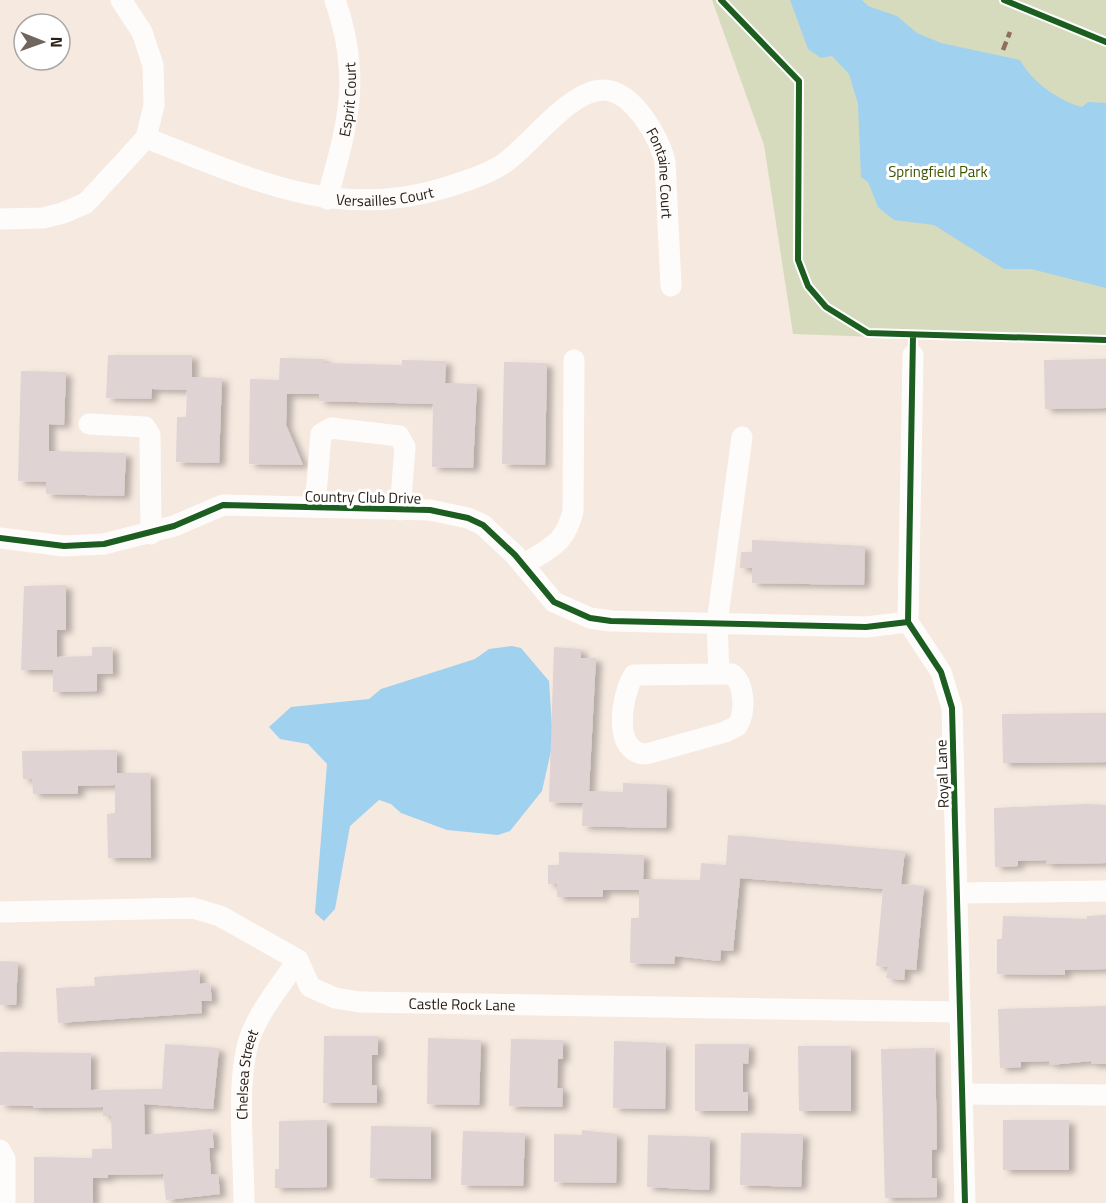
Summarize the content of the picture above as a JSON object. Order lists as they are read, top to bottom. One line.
{"streets":{"street":["Esprit Court","Fontaine Court","Versailles Court","Country Club Drive","Royal Lane","Castle Rock Lane","Chelsea Street"]},"crossings":[["Esprit Court","Versailles Court"],["Fontaine Court","Versailles Court"],["Country Club Drive","Royal Lane"],["Royal Lane","Castle Rock Lane"],["Castle Rock Lane","Chelsea Street"]],"parks":["Springfield Park"],"north":"right"}
